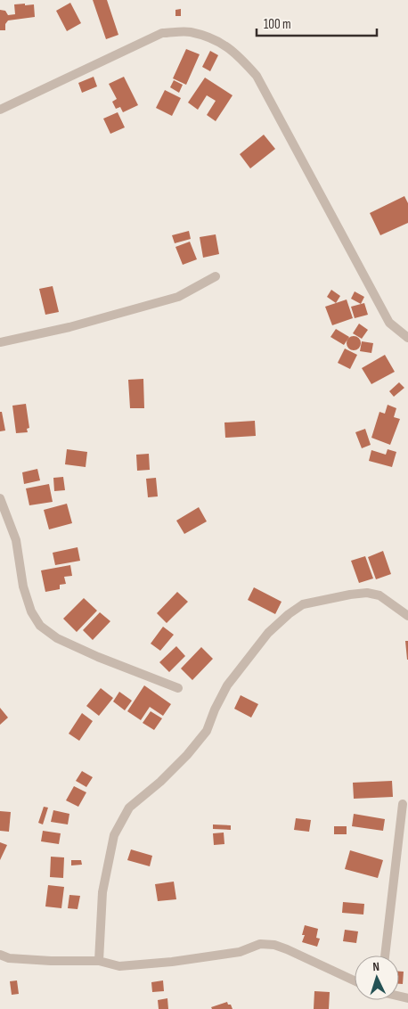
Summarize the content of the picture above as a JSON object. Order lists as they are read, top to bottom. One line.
{"scale_bar":"100 m","north":"top"}
